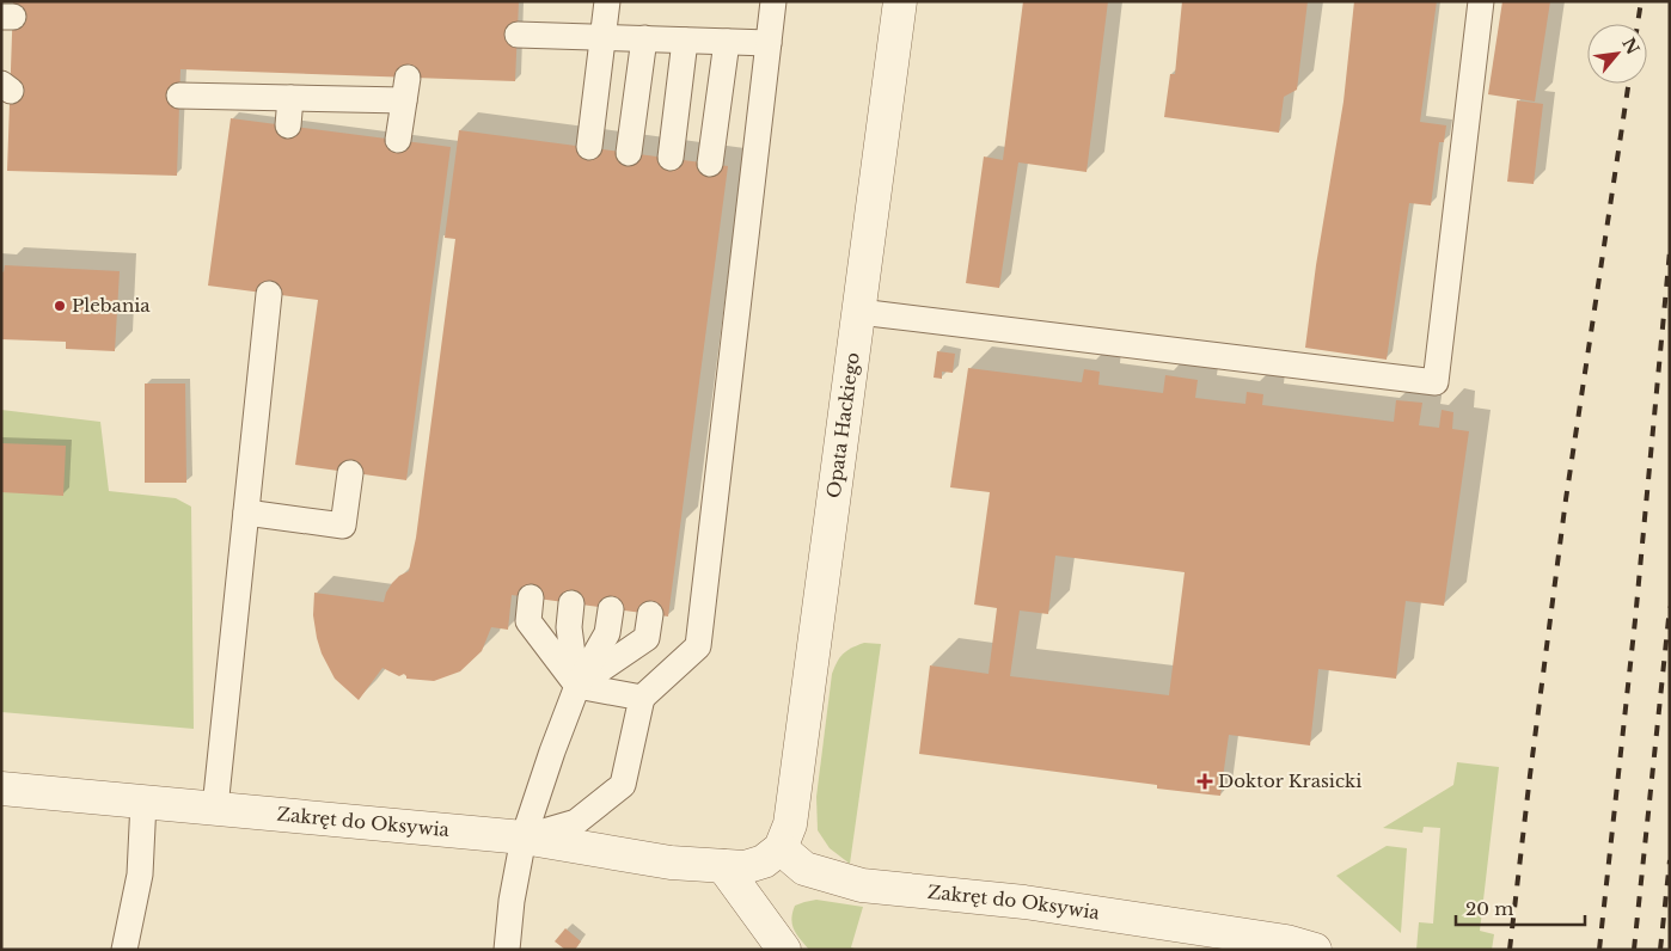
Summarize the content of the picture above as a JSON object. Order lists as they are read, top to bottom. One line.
{"streets":{"street":["Opata Hackiego","Zakręt do Oksywia"]},"crossings":[["Opata Hackiego","Zakręt do Oksywia"]],"places":{"other":["Plebania"],"health":["Doktor Krasicki"]},"scale_bar":"20 m","north":"top right"}
